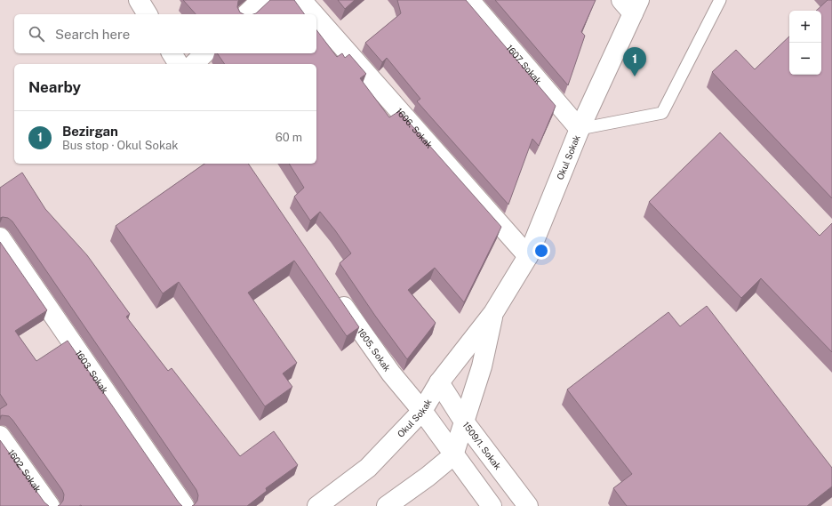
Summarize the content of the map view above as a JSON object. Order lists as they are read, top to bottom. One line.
{"streets":{"street":["1607. Sokak","1606. Sokak","Okul Sokak","1605. Sokak","1603. Sokak","1509/1. Sokak","1602. Sokak"]},"crossings":[["1607. Sokak","Okul Sokak"],["1606. Sokak","Okul Sokak"],["Okul Sokak","1605. Sokak"],["Okul Sokak","1509/1. Sokak"]],"page":{"map_buttons":["+","−"],"search":"Search here","pins":"1","heading":"Nearby","list":[{"mark":"1","name":"Bezirgan","note":"Bus stop · Okul Sokak","value":"60 m"}]}}
